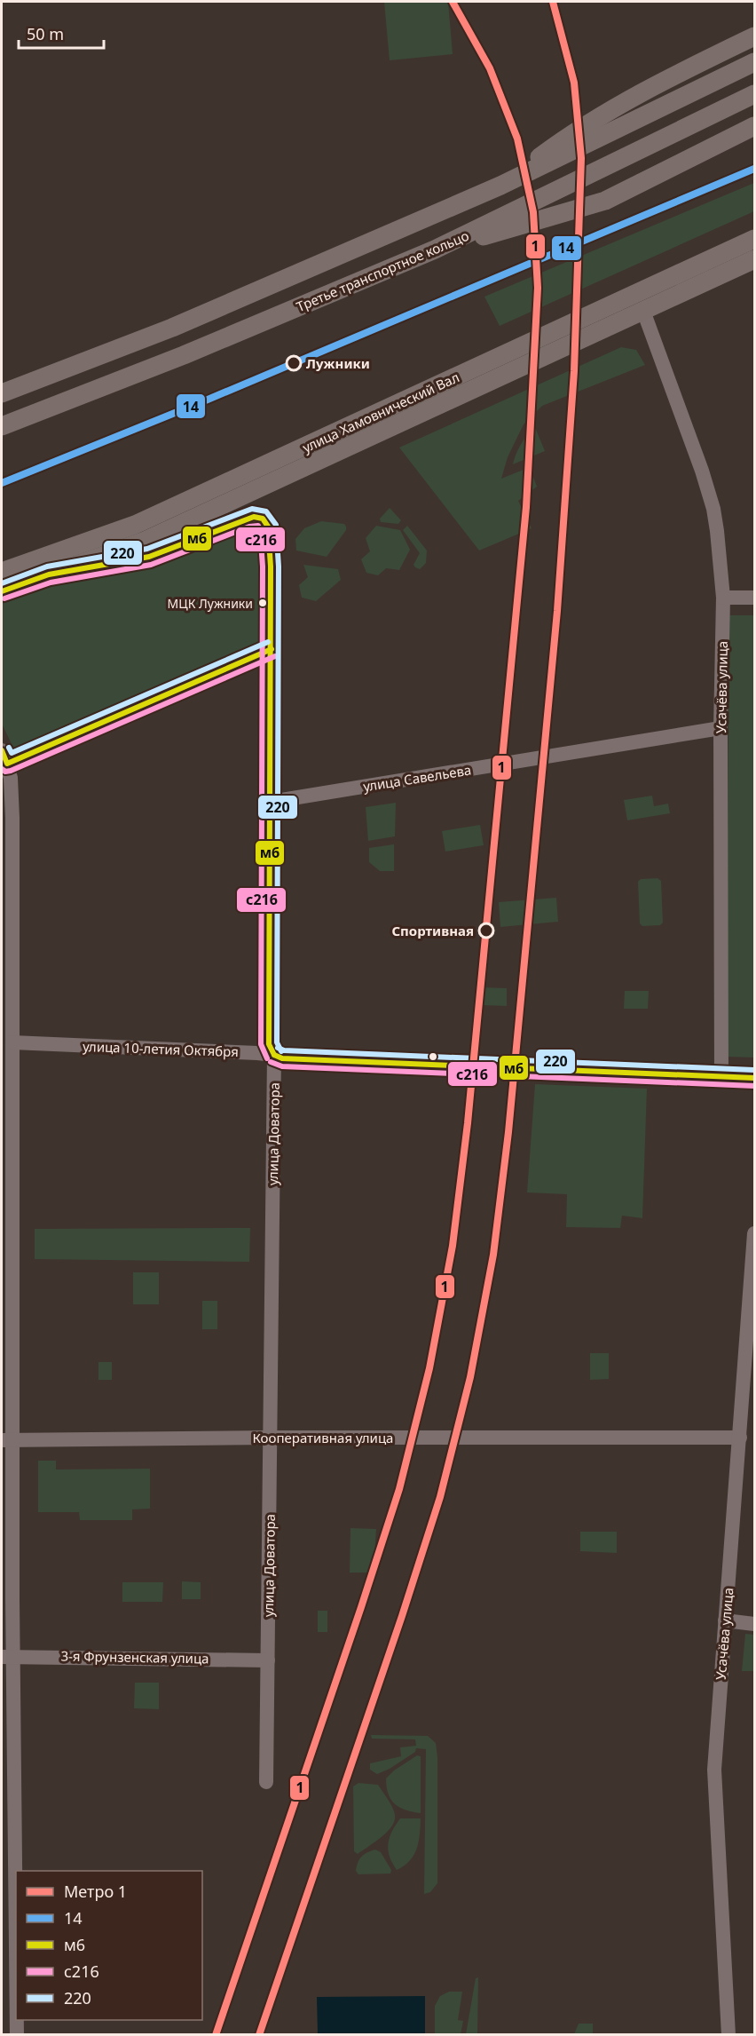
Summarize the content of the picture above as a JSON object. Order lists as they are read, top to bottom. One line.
{"streets":{"main road":["Третье транспортное кольцо","улица Хамовнический Вал"],"street":["Усачёва улица","улица Савельева","улица 10-летия Октября","улица Доватора","Кооперативная улица","3-я Фрунзенская улица"]},"crossings":[["улица Хамовнический Вал","Усачёва улица"],["улица Хамовнический Вал","улица Доватора"],["Усачёва улица","улица Савельева"],["Усачёва улица","улица 10-летия Октября"],["Усачёва улица","Кооперативная улица"],["улица Савельева","улица Доватора"],["улица 10-летия Октября","улица Доватора"],["улица Доватора","Кооперативная улица"],["улица Доватора","3-я Фрунзенская улица"]],"places":["Лужники","МЦК Лужники","Спортивная"],"lines":["metro line 1","transit line 14","transit line 220","transit line м6","transit line с216"],"legend":["Метро 1","14","м6","с216","220"],"scale_bar":"50 m"}
